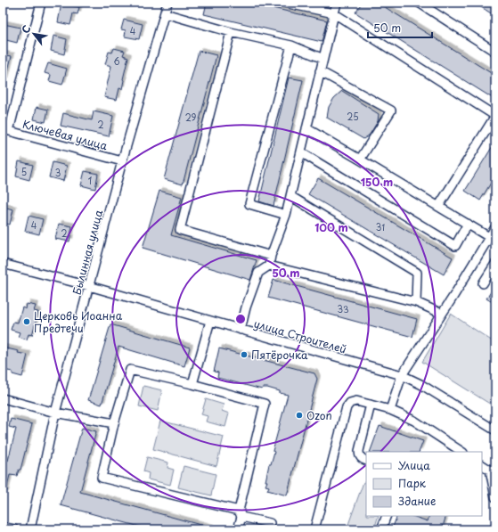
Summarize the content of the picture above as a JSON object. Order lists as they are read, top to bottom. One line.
{"streets":{"street":["Ключевая улица","Былинная улица","улица Строителей"]},"crossings":[["Ключевая улица","Былинная улица"],["Былинная улица","улица Строителей"]],"places":["Церковь Иоанна Предтечи","Пятёрочка","Ozon"],"house_numbers":["4","6","25","29","2","5","3","1","4","31","2","33"],"legend":["Улица","Парк","Здание"],"scale_bar":"50 m","north":"top left","rings":["150 m","100 m","50 m"]}
